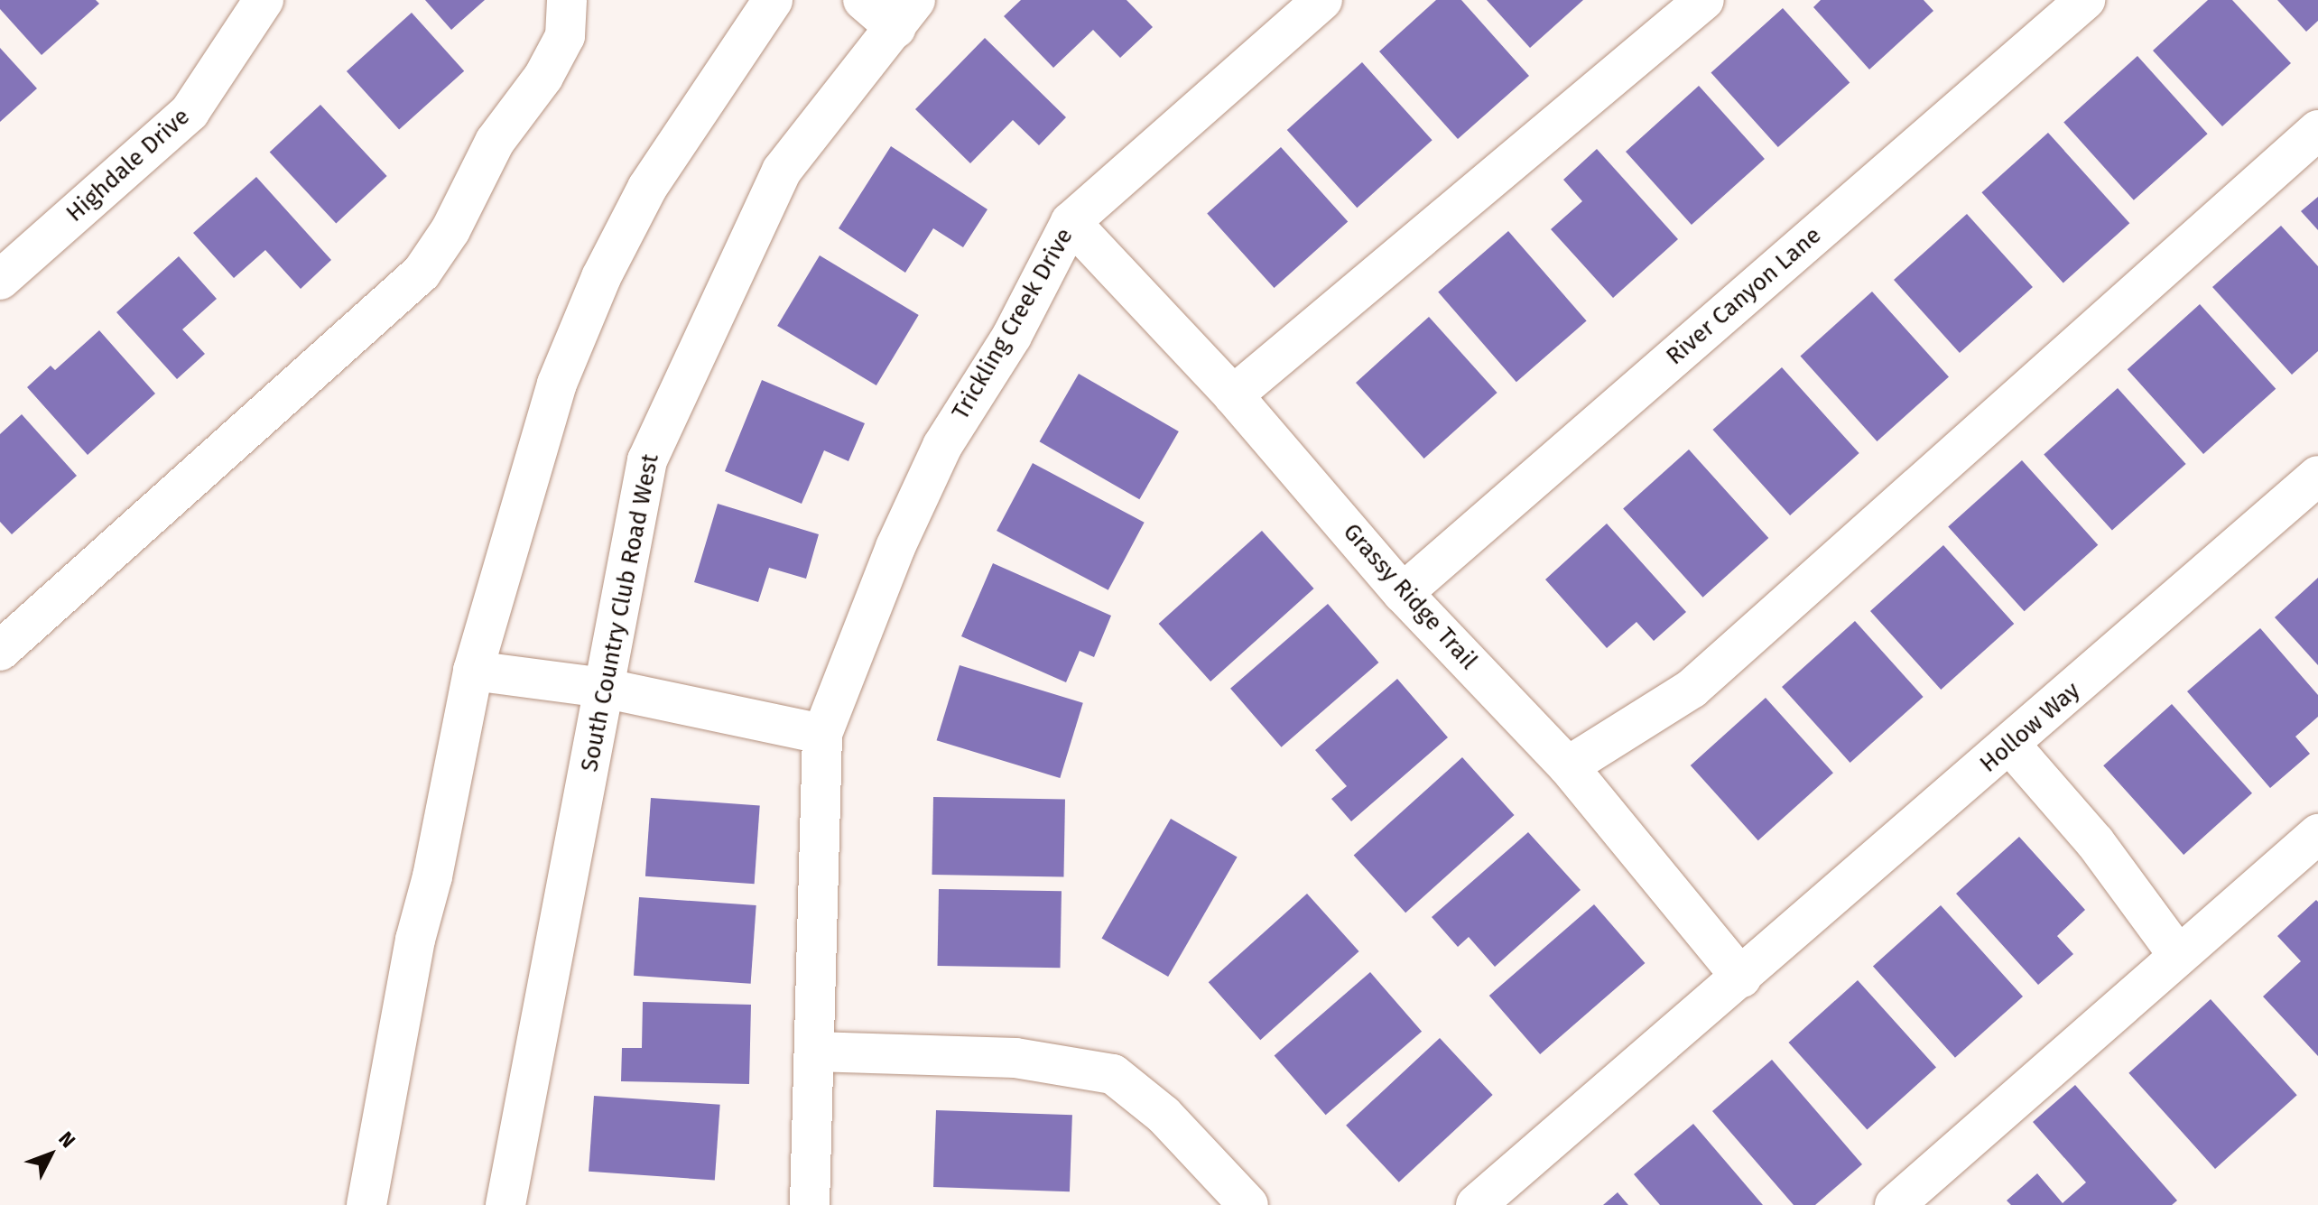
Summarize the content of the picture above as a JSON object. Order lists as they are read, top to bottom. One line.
{"streets":{"street":["Highdale Drive","River Canyon Lane","Trickling Creek Drive","Grassy Ridge Trail","South Country Club Road West","Hollow Way"]},"crossings":[["River Canyon Lane","Grassy Ridge Trail"],["Trickling Creek Drive","Grassy Ridge Trail"],["Grassy Ridge Trail","Hollow Way"]],"north":"top right"}
